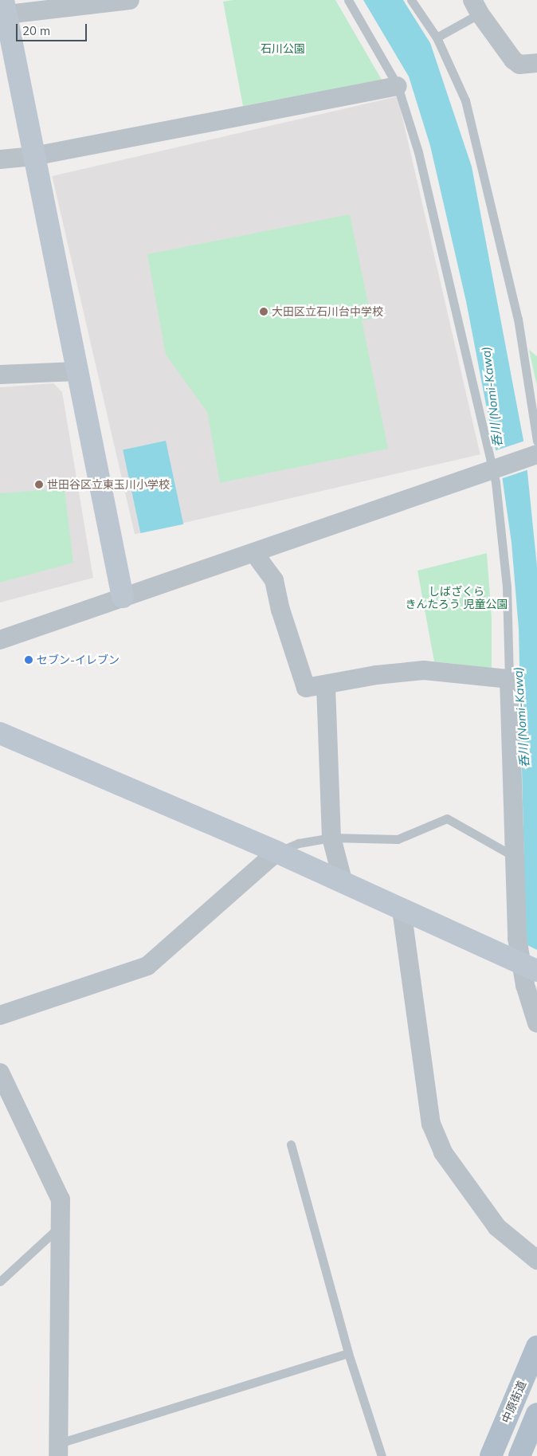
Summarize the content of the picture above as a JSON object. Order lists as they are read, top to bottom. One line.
{"streets":{"main road":["中原街道"]},"water":["呑川 (Nomi-Kawa)"],"parks":["石川公園","しばざくら きんたろう 児童公園"],"places":["大田区立石川台中学校","世田谷区立東玉川小学校","セブン-イレブン"],"scale_bar":"20 m"}
